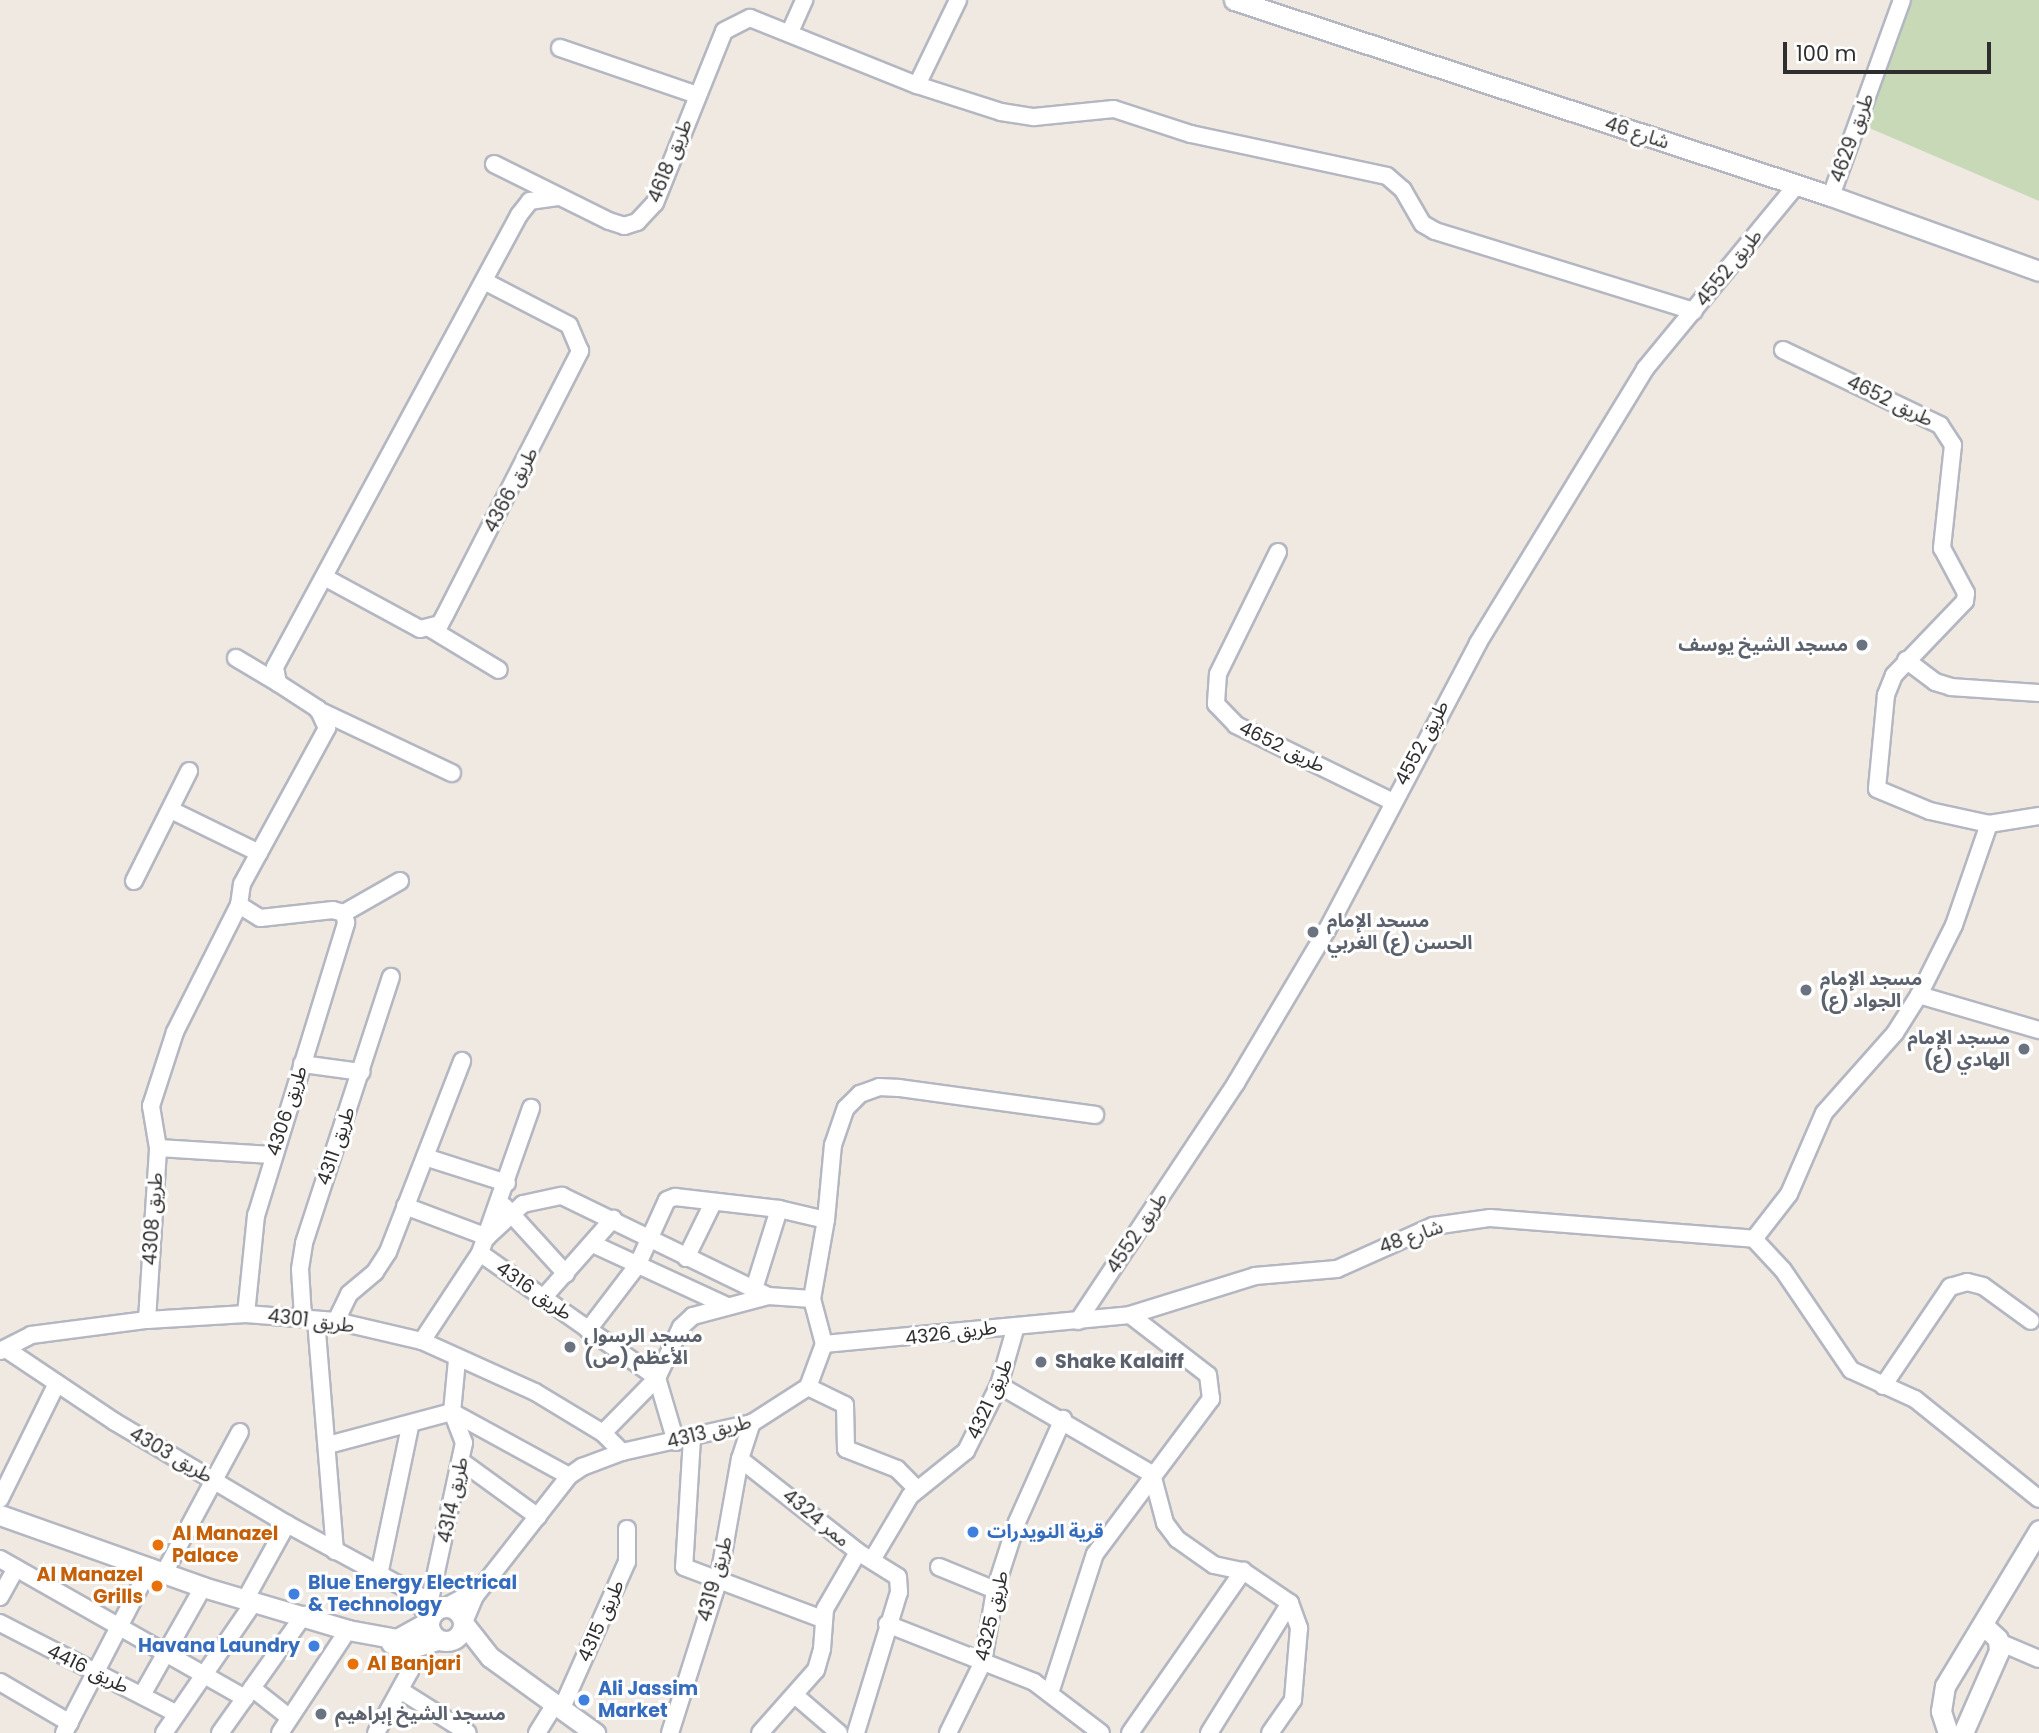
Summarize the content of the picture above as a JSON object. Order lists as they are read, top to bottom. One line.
{"streets":{"street":["شارع 46","طريق 4629","طريق 4618","طريق 4552","طريق 4652","طريق 4366","طريق 4306","طريق 4311","طريق 4308","شارع 48","طريق 4316","طريق 4301","طريق 4326","طريق 4321","طريق 4313","طريق 4303","طريق 4314","ممر 4324","طريق 4319","طريق 4325","طريق 4315","طريق 4416"]},"crossings":[["شارع 46","طريق 4629"],["شارع 46","طريق 4552"],["طريق 4618","طريق 4552"],["طريق 4552","طريق 4652"],["طريق 4552","شارع 48"],["طريق 4552","طريق 4326"],["طريق 4306","طريق 4308"],["طريق 4306","طريق 4301"],["طريق 4311","طريق 4301"],["طريق 4311","طريق 4303"],["طريق 4308","طريق 4301"],["شارع 48","طريق 4326"],["طريق 4316","طريق 4326"],["طريق 4316","طريق 4313"],["طريق 4316","طريق 4319"],["طريق 4301","طريق 4313"],["طريق 4301","طريق 4303"],["طريق 4301","طريق 4314"],["طريق 4326","طريق 4321"],["طريق 4326","طريق 4313"],["طريق 4326","طريق 4319"],["طريق 4321","ممر 4324"],["طريق 4313","طريق 4303"],["طريق 4313","طريق 4314"],["طريق 4313","طريق 4319"],["طريق 4303","طريق 4314"],["ممر 4324","طريق 4319"]],"places":["مسجد الشيخ يوسف","مسجد الإمام الحسن (ع) الغربي","مسجد الإمام الجواد (ع)","مسجد الإمام الهادي (ع)","مسجد الرسول الأعظم (ص)","Shake Kalaiff","قرية النويدرات","Al Manazel Palace","Al Manazel Grills","Blue Energy Electrical & Technology","Havana Laundry","Al Banjari","Ali Jassim Market","مسجد الشيخ إبراهيم"],"scale_bar":"100 m"}
